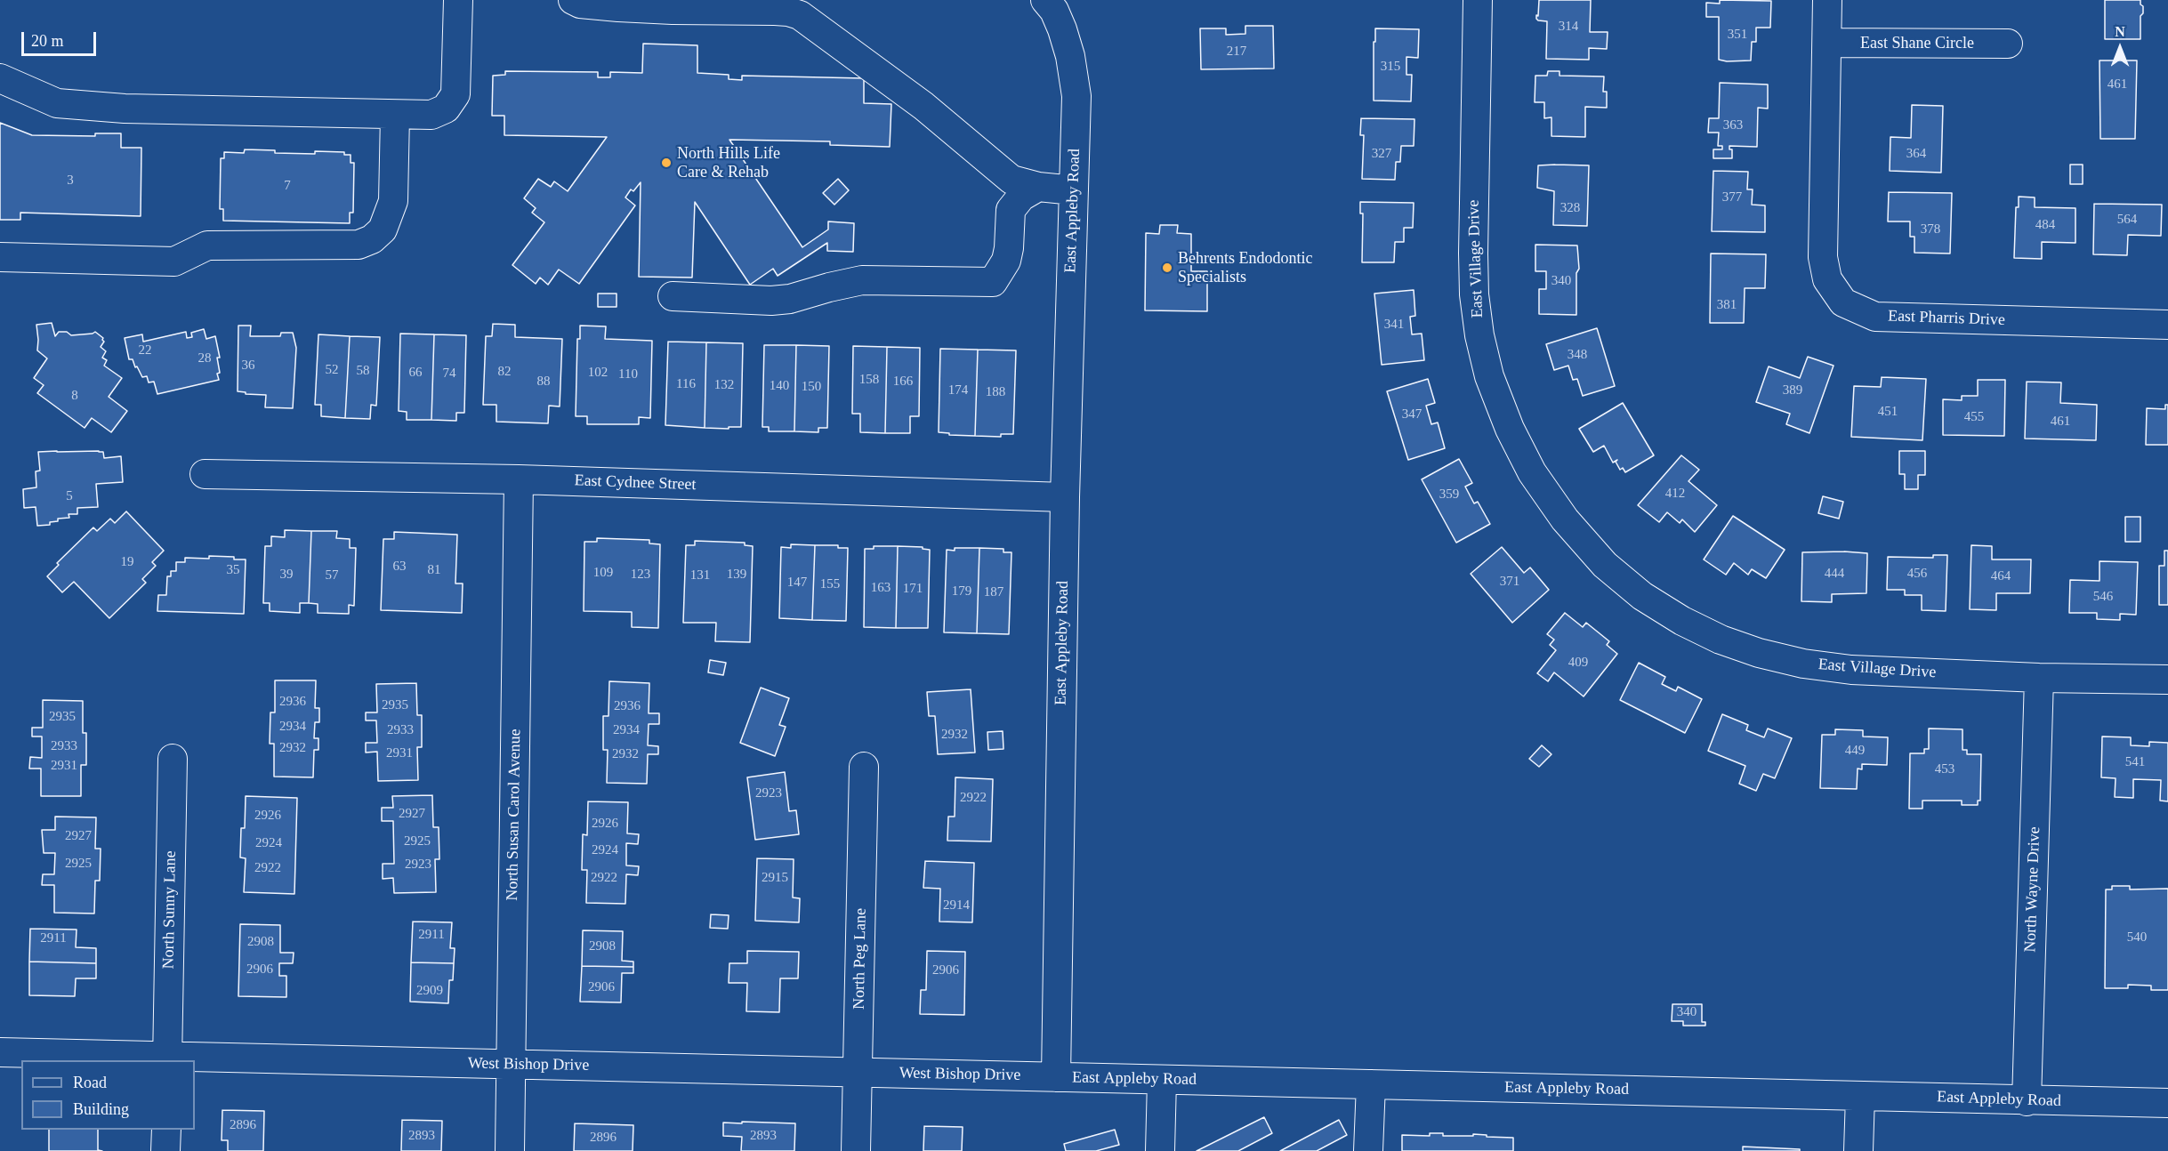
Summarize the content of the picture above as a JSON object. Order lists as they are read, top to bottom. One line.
{"streets":{"street":["East Shane Circle","East Appleby Road","East Village Drive","East Pharris Drive","East Cydnee Street","North Susan Carol Avenue","North Wayne Drive","North Sunny Lane","North Peg Lane","West Bishop Drive"]},"crossings":[["East Shane Circle","East Pharris Drive"],["East Appleby Road","East Cydnee Street"],["East Appleby Road","North Wayne Drive"],["East Appleby Road","West Bishop Drive"],["East Village Drive","North Wayne Drive"],["East Cydnee Street","North Susan Carol Avenue"],["North Susan Carol Avenue","West Bishop Drive"],["North Sunny Lane","West Bishop Drive"],["North Peg Lane","West Bishop Drive"]],"places":["North Hills Life Care & Rehab","Behrents Endodontic Specialists"],"house_numbers":["314","351","217","315","461","363","327","364","3","7","377","328","564","484","378","340","381","341","22","348","28","36","52","58","82","66","102","74","110","158","88","166","116","132","140","150","174","389","188","8","451","347","455","461","412","359","5","19","63","35","81","109","444","456","39","123","139","57","131","464","371","147","155","163","171","179","187","546","409","2936","2935","2936","2935","2934","2933","2934","2932","2933","2932","449","2931","2932","541","2931","453","2923","2922","2927","2926","2926","2927","2925","2924","2924","2925","2923","2922","2922","2915","2914","2911","540","2911","2908","2908","2906","2906","2906","2909","340","2896","2893","2893","2896"],"legend":["Road","Building"],"scale_bar":"20 m","north":"top"}
